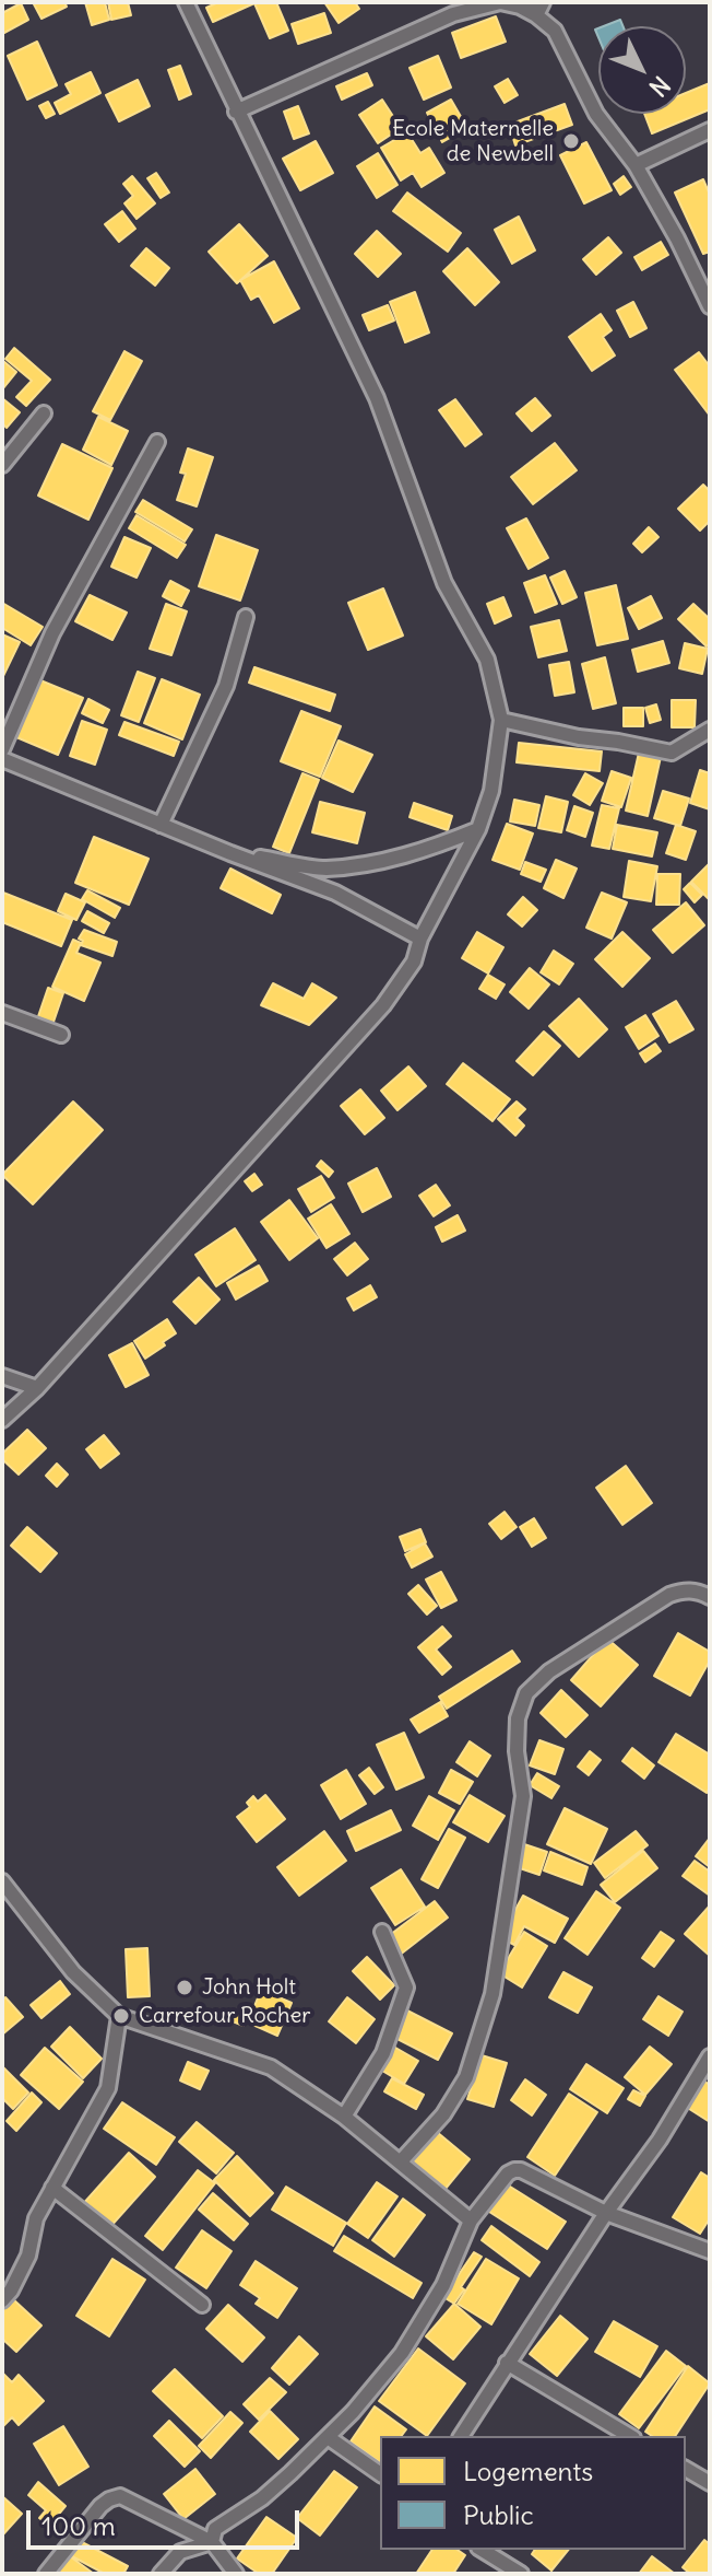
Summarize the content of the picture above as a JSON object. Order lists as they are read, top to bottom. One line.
{"places":["Ecole Maternelle de Newbell","John Holt","Carrefour Rocher"],"legend":["Logements","Public"],"scale_bar":"100 m","north":"bottom right"}
